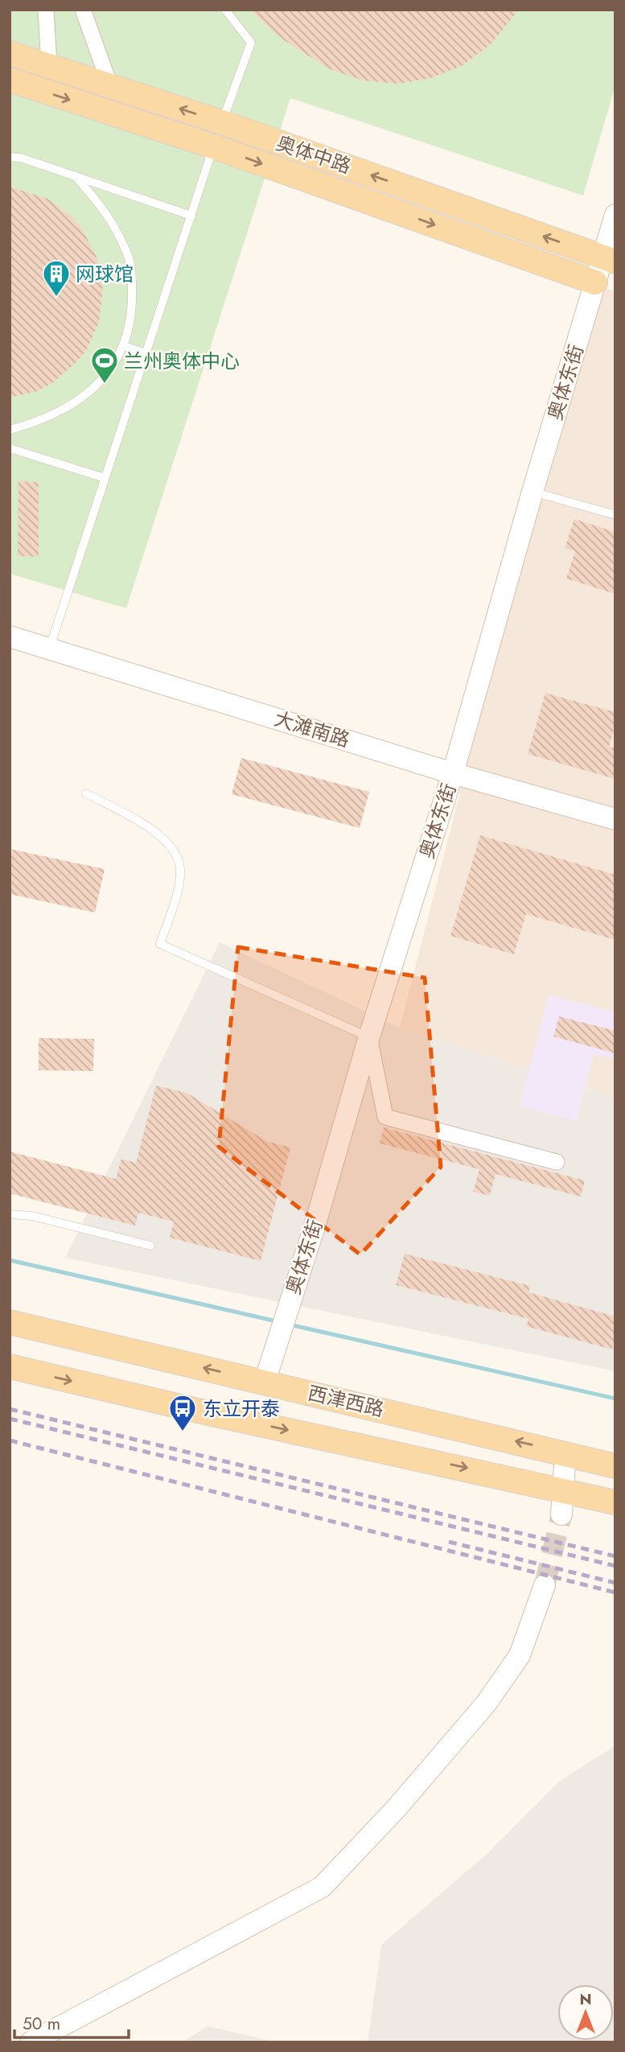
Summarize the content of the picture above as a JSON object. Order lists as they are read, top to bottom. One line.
{"streets":{"main road":["奥体中路","西津西路"],"street":["奥体东街","大滩南路"]},"crossings":[["奥体中路","奥体东街"],["奥体东街","大滩南路"],["奥体东街","西津西路"]],"places":{"building":["网球馆"],"sports":["兰州奥体中心"],"bus stop":["东立开泰"]},"scale_bar":"50 m","north":"top"}
